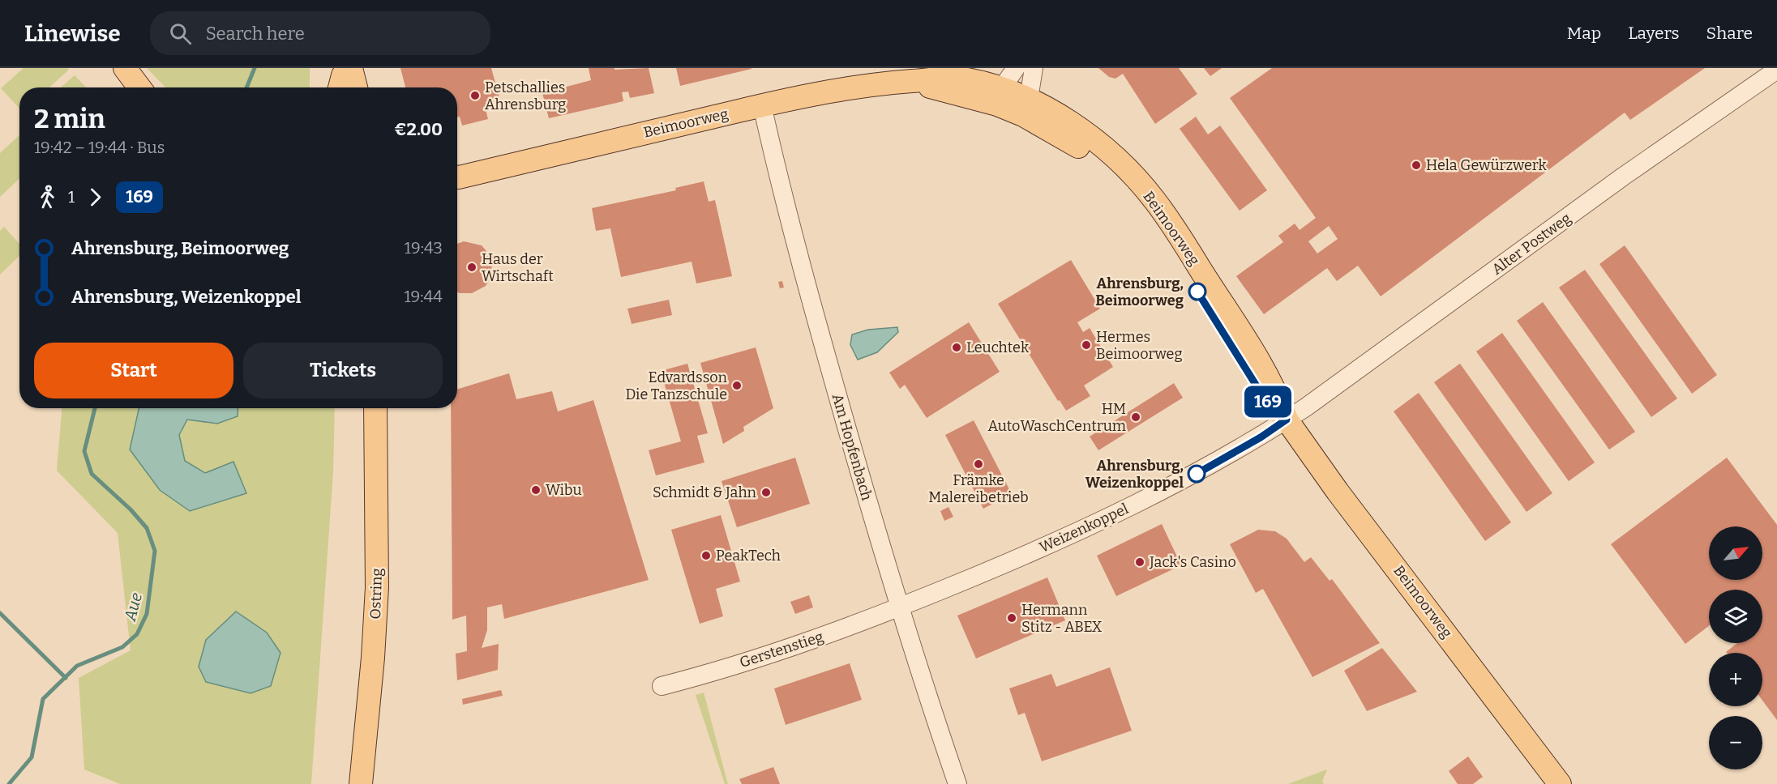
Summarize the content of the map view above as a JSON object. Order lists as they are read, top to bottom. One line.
{"streets":{"main road":["Beimoorweg","Ostring"],"street":["Alter Postweg","Am Hopfenbach","Weizenkoppel","Gerstenstieg"]},"crossings":[["Beimoorweg","Alter Postweg"],["Beimoorweg","Am Hopfenbach"],["Beimoorweg","Weizenkoppel"],["Alter Postweg","Weizenkoppel"],["Am Hopfenbach","Weizenkoppel"],["Am Hopfenbach","Gerstenstieg"],["Weizenkoppel","Gerstenstieg"]],"water":["Aue"],"places":["Petschallies Ahrensburg","Hela Gewürzwerk","Haus der Wirtschaft","Ahrensburg, Beimoorweg","Hermes Beimoorweg","Leuchtek","Edvardsson Die Tanzschule","HM AutoWaschCentrum","Främke Malereibetrieb","Ahrensburg, Weizenkoppel","Wibu","Schmidt & Jahn","PeakTech","Jack's Casino","Hermann Stitz - ABEX"],"lines":["bus line 169"],"north":"top right","page":{"header":"Linewise","search":"Search here","nav":["Map","Layers","Share"],"on_map":"169","heading":["2 min","19:42 – 19:44 · Bus","€2.00"],"legs":["1","169"],"list":[{"name":"Ahrensburg, Beimoorweg","value":"19:43"},{"name":"Ahrensburg, Weizenkoppel","value":"19:44"}],"buttons":["Start","Tickets"],"map_buttons":["+","−"]}}
